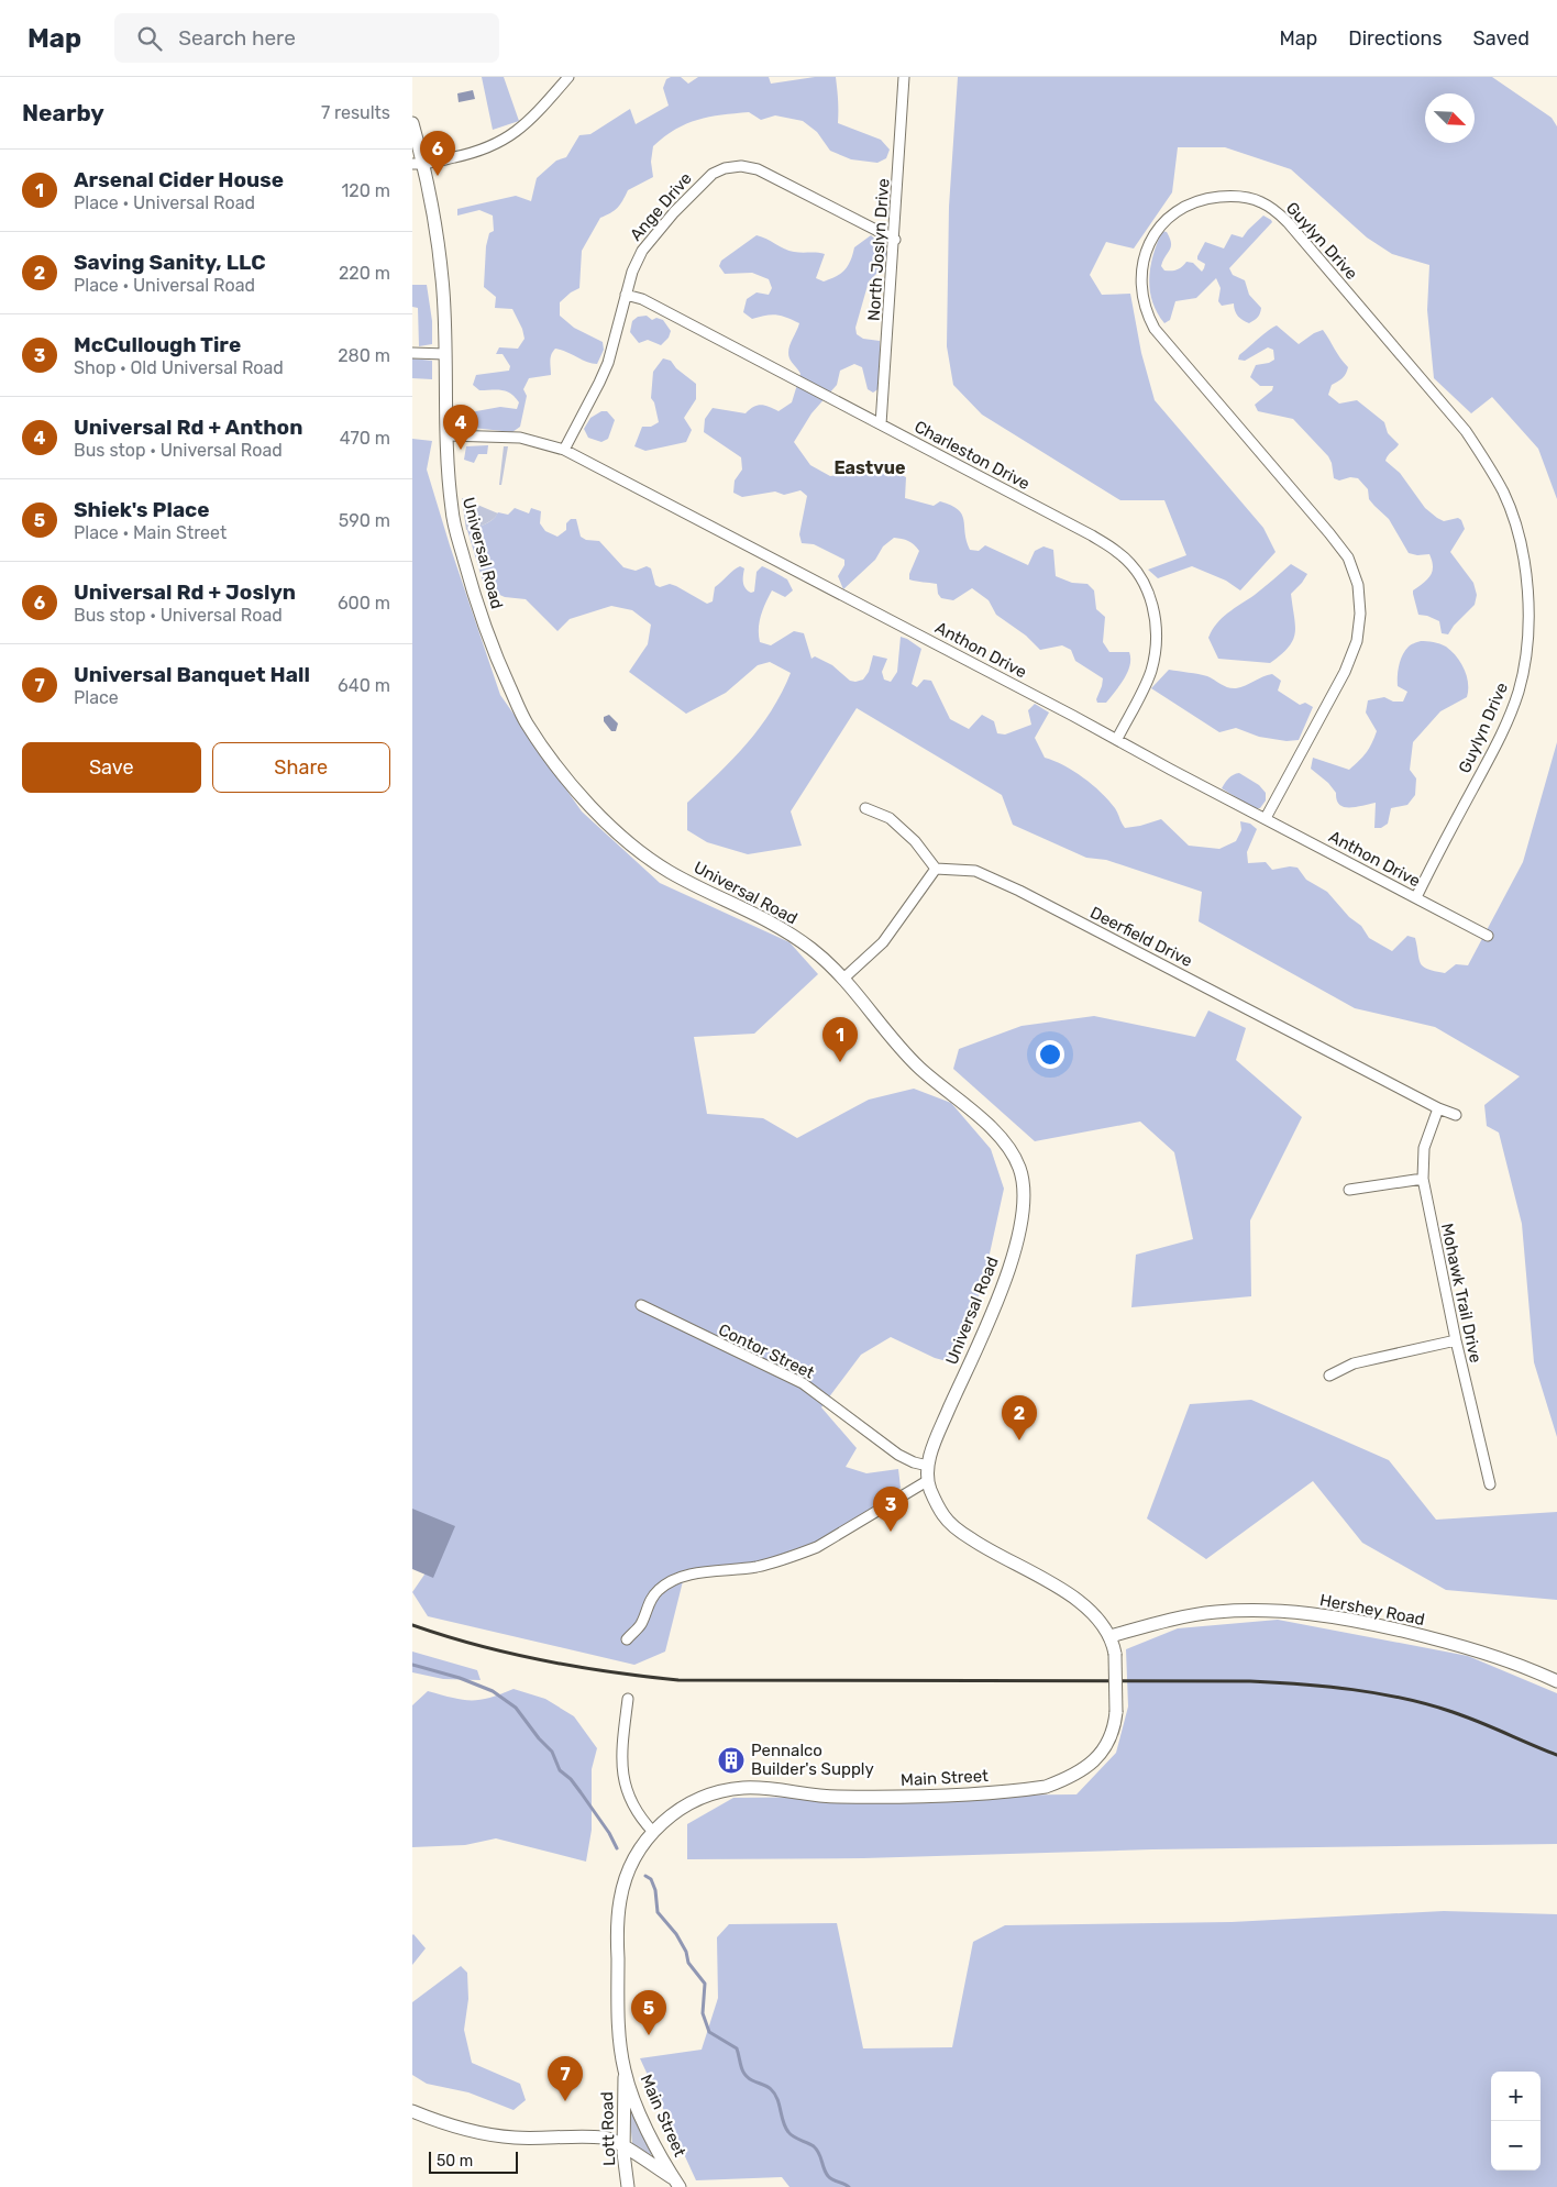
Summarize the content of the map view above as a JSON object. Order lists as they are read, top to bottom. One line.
{"streets":{"street":["Ange Drive","Guylyn Drive","North Joslyn Drive","Charleston Drive","Universal Road","Anthon Drive","Deerfield Drive","Mohawk Trail Drive","Contor Street","Hershey Road","Main Street","Lott Road"]},"crossings":[["Ange Drive","North Joslyn Drive"],["Ange Drive","Charleston Drive"],["Ange Drive","Anthon Drive"],["Guylyn Drive","Anthon Drive"],["North Joslyn Drive","Charleston Drive"],["Charleston Drive","Anthon Drive"],["Universal Road","Anthon Drive"],["Universal Road","Contor Street"],["Deerfield Drive","Mohawk Trail Drive"],["Hershey Road","Main Street"],["Main Street","Lott Road"]],"districts":["Eastvue"],"places":{"building":["Pennalco Builder's Supply"]},"scale_bar":"50 m","north":"bottom right","page":{"header":"Map","search":"Search here","nav":["Map","Directions","Saved"],"heading":["Nearby","7 results"],"pins":["6","4","1","2","3","5","7"],"list":[{"mark":"1","name":"Arsenal Cider House","note":"Place · Universal Road","value":"120 m"},{"mark":"2","name":"Saving Sanity, LLC","note":"Place · Universal Road","value":"220 m"},{"mark":"3","name":"McCullough Tire","note":"Shop · Old Universal Road","value":"280 m"},{"mark":"4","name":"Universal Rd + Anthon","note":"Bus stop · Universal Road","value":"470 m"},{"mark":"5","name":"Shiek's Place","note":"Place · Main Street","value":"590 m"},{"mark":"6","name":"Universal Rd + Joslyn","note":"Bus stop · Universal Road","value":"600 m"},{"mark":"7","name":"Universal Banquet Hall","note":"Place","value":"640 m"}],"buttons":["Save","Share"],"map_buttons":["+","−"],"scale":"50 m"}}
